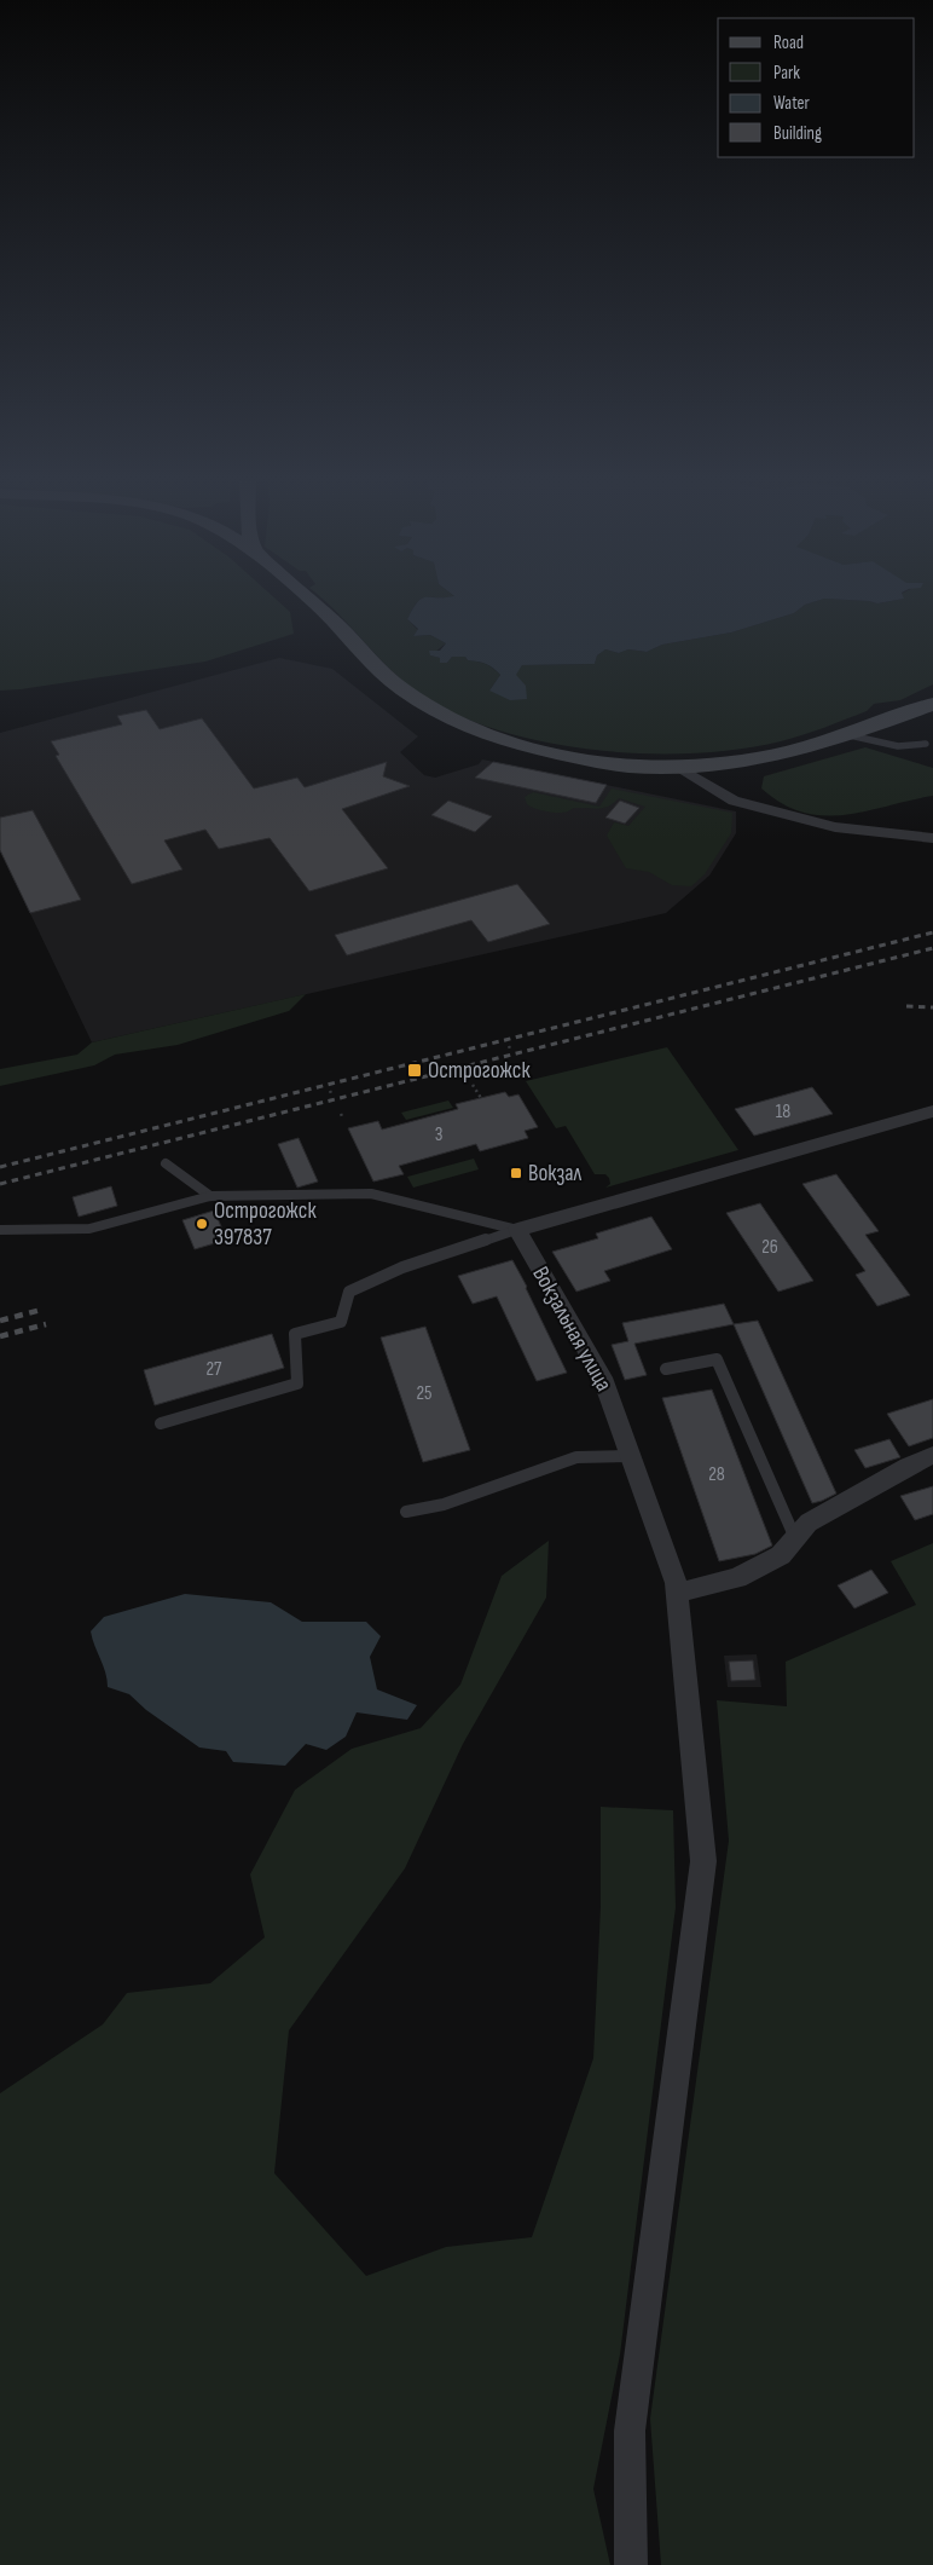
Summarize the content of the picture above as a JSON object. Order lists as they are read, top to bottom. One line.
{"streets":{"street":["Вокзальная улица"]},"places":{"transit":["Острогожск","Вокзал"],"other":["Острогожск 397837"]},"house_numbers":["18","3","26","27","25","28"],"legend":["Road","Park","Water","Building"]}
